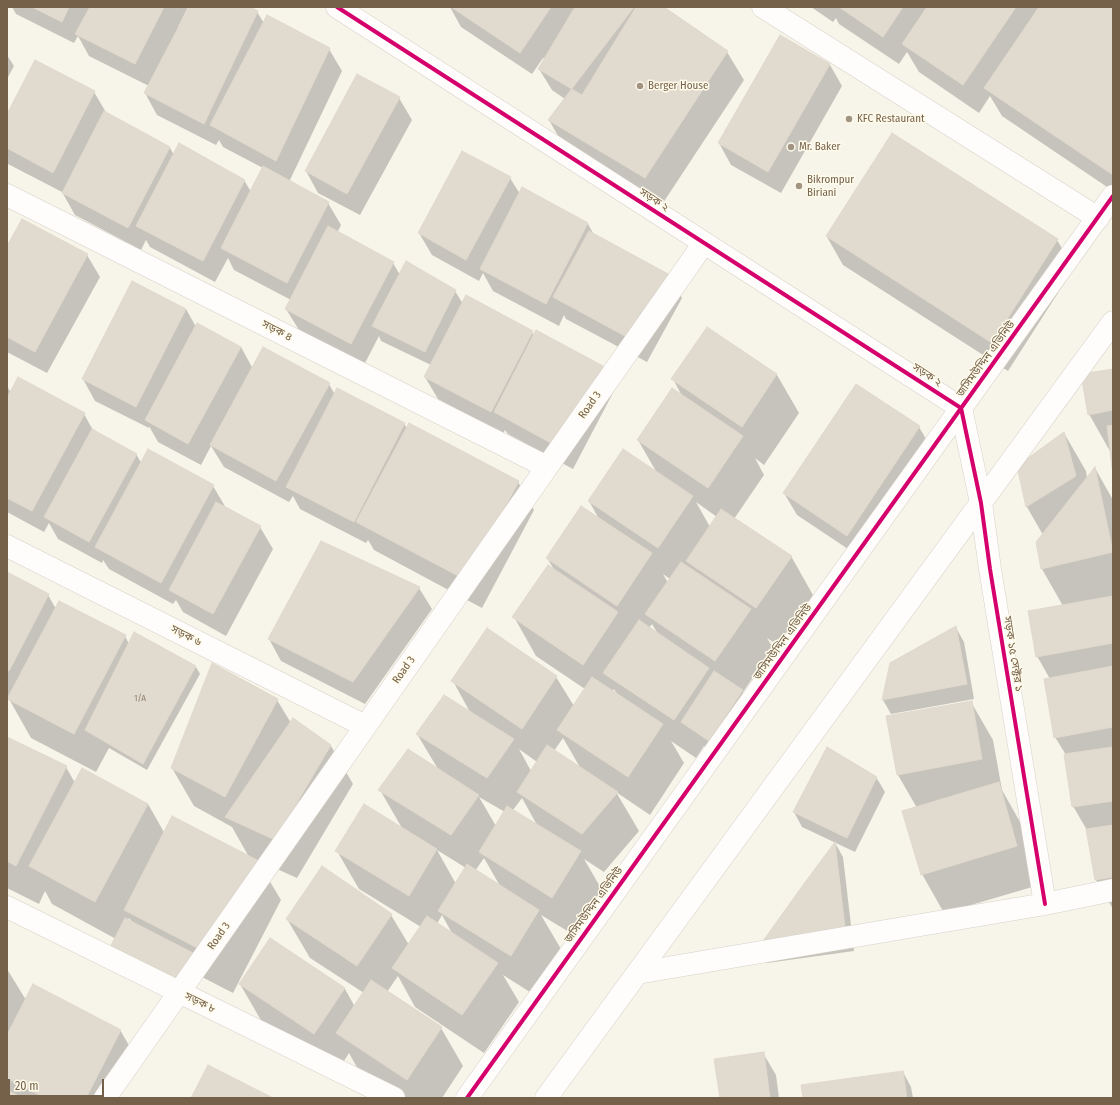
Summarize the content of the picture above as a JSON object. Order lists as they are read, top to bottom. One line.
{"streets":{"street":["সড়ক ২","সড়ক ৪","জসিমউদ্দিন এভিনিউ","Road 3","সড়ক ৬","সড়ক ১৫ সেক্টর ১","সড়ক ৮"]},"crossings":[["সড়ক ২","জসিমউদ্দিন এভিনিউ"],["সড়ক ২","Road 3"],["সড়ক ২","সড়ক ১৫ সেক্টর ১"],["সড়ক ৪","Road 3"],["জসিমউদ্দিন এভিনিউ","সড়ক ১৫ সেক্টর ১"],["Road 3","সড়ক ৬"],["Road 3","সড়ক ৮"]],"places":["Berger House","KFC Restaurant","Mr. Baker","Bikrompur Biriani"],"house_numbers":["1/A"],"scale_bar":"20 m"}
